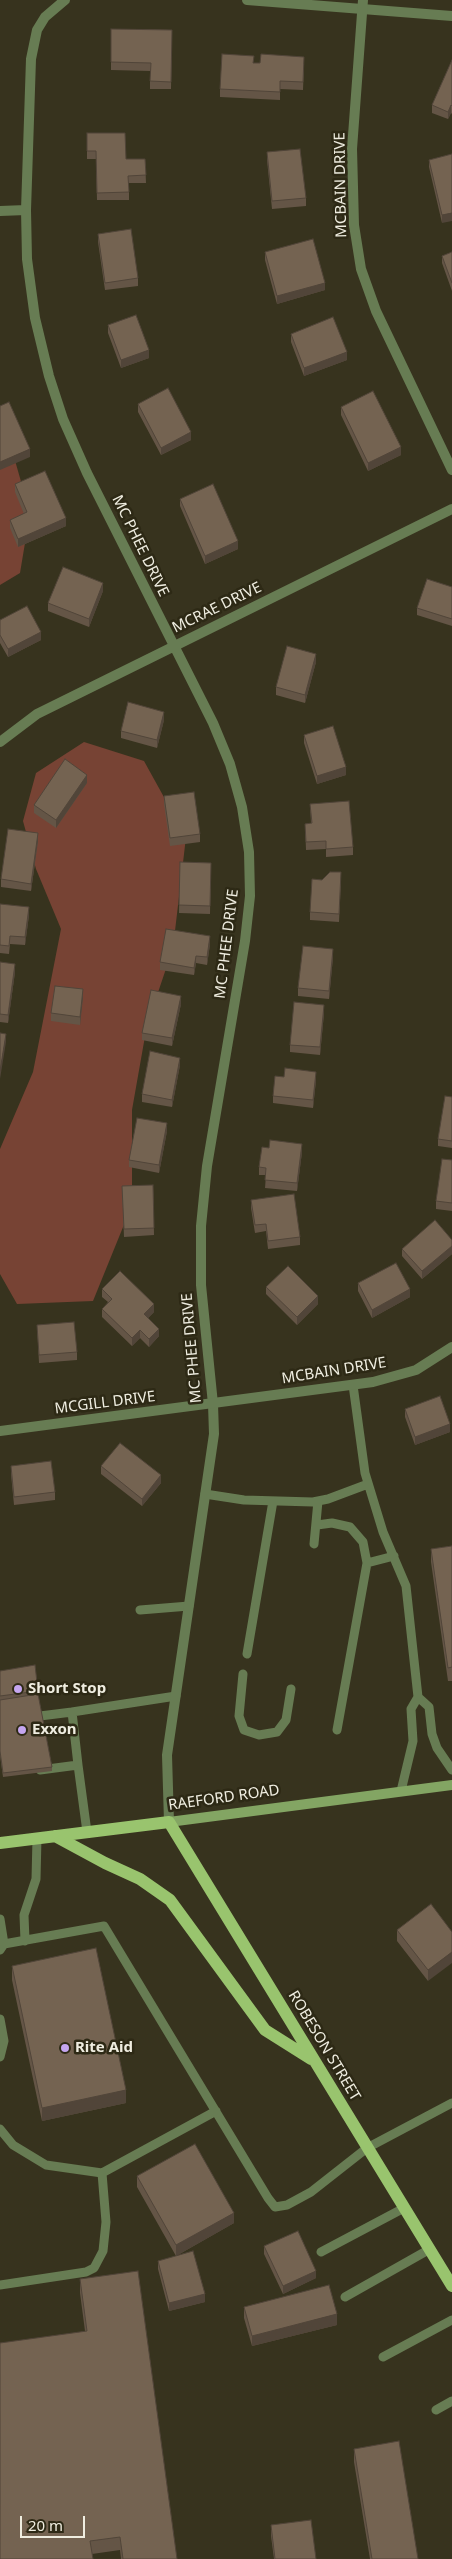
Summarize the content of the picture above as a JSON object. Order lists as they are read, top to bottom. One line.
{"streets":{"main road":["RAEFORD ROAD","ROBESON STREET"],"street":["MCBAIN DRIVE","MC PHEE DRIVE","MCRAE DRIVE","MCGILL DRIVE"]},"crossings":[["MCBAIN DRIVE","MC PHEE DRIVE"],["MCBAIN DRIVE","MCGILL DRIVE"],["MC PHEE DRIVE","MCRAE DRIVE"],["MC PHEE DRIVE","MCGILL DRIVE"],["MC PHEE DRIVE","RAEFORD ROAD"],["MC PHEE DRIVE","ROBESON STREET"],["RAEFORD ROAD","ROBESON STREET"]],"places":["Short Stop","Exxon","Rite Aid"],"scale_bar":"20 m"}
